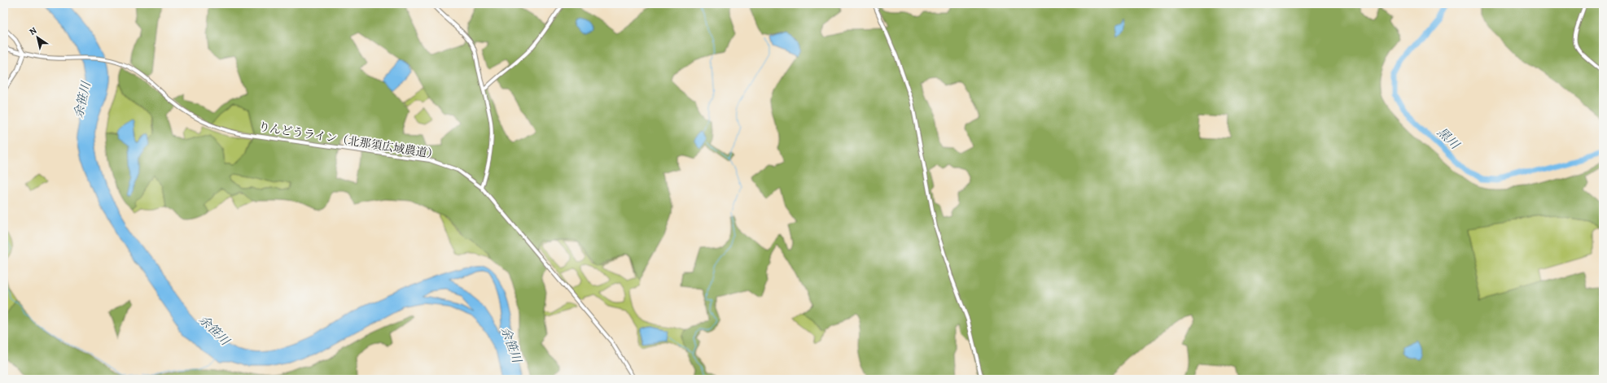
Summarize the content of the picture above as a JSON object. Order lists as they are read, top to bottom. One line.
{"streets":{"street":["りんどうライン（北那須広域農道）"]},"water":["余笹川","黒川"],"north":"top left"}
